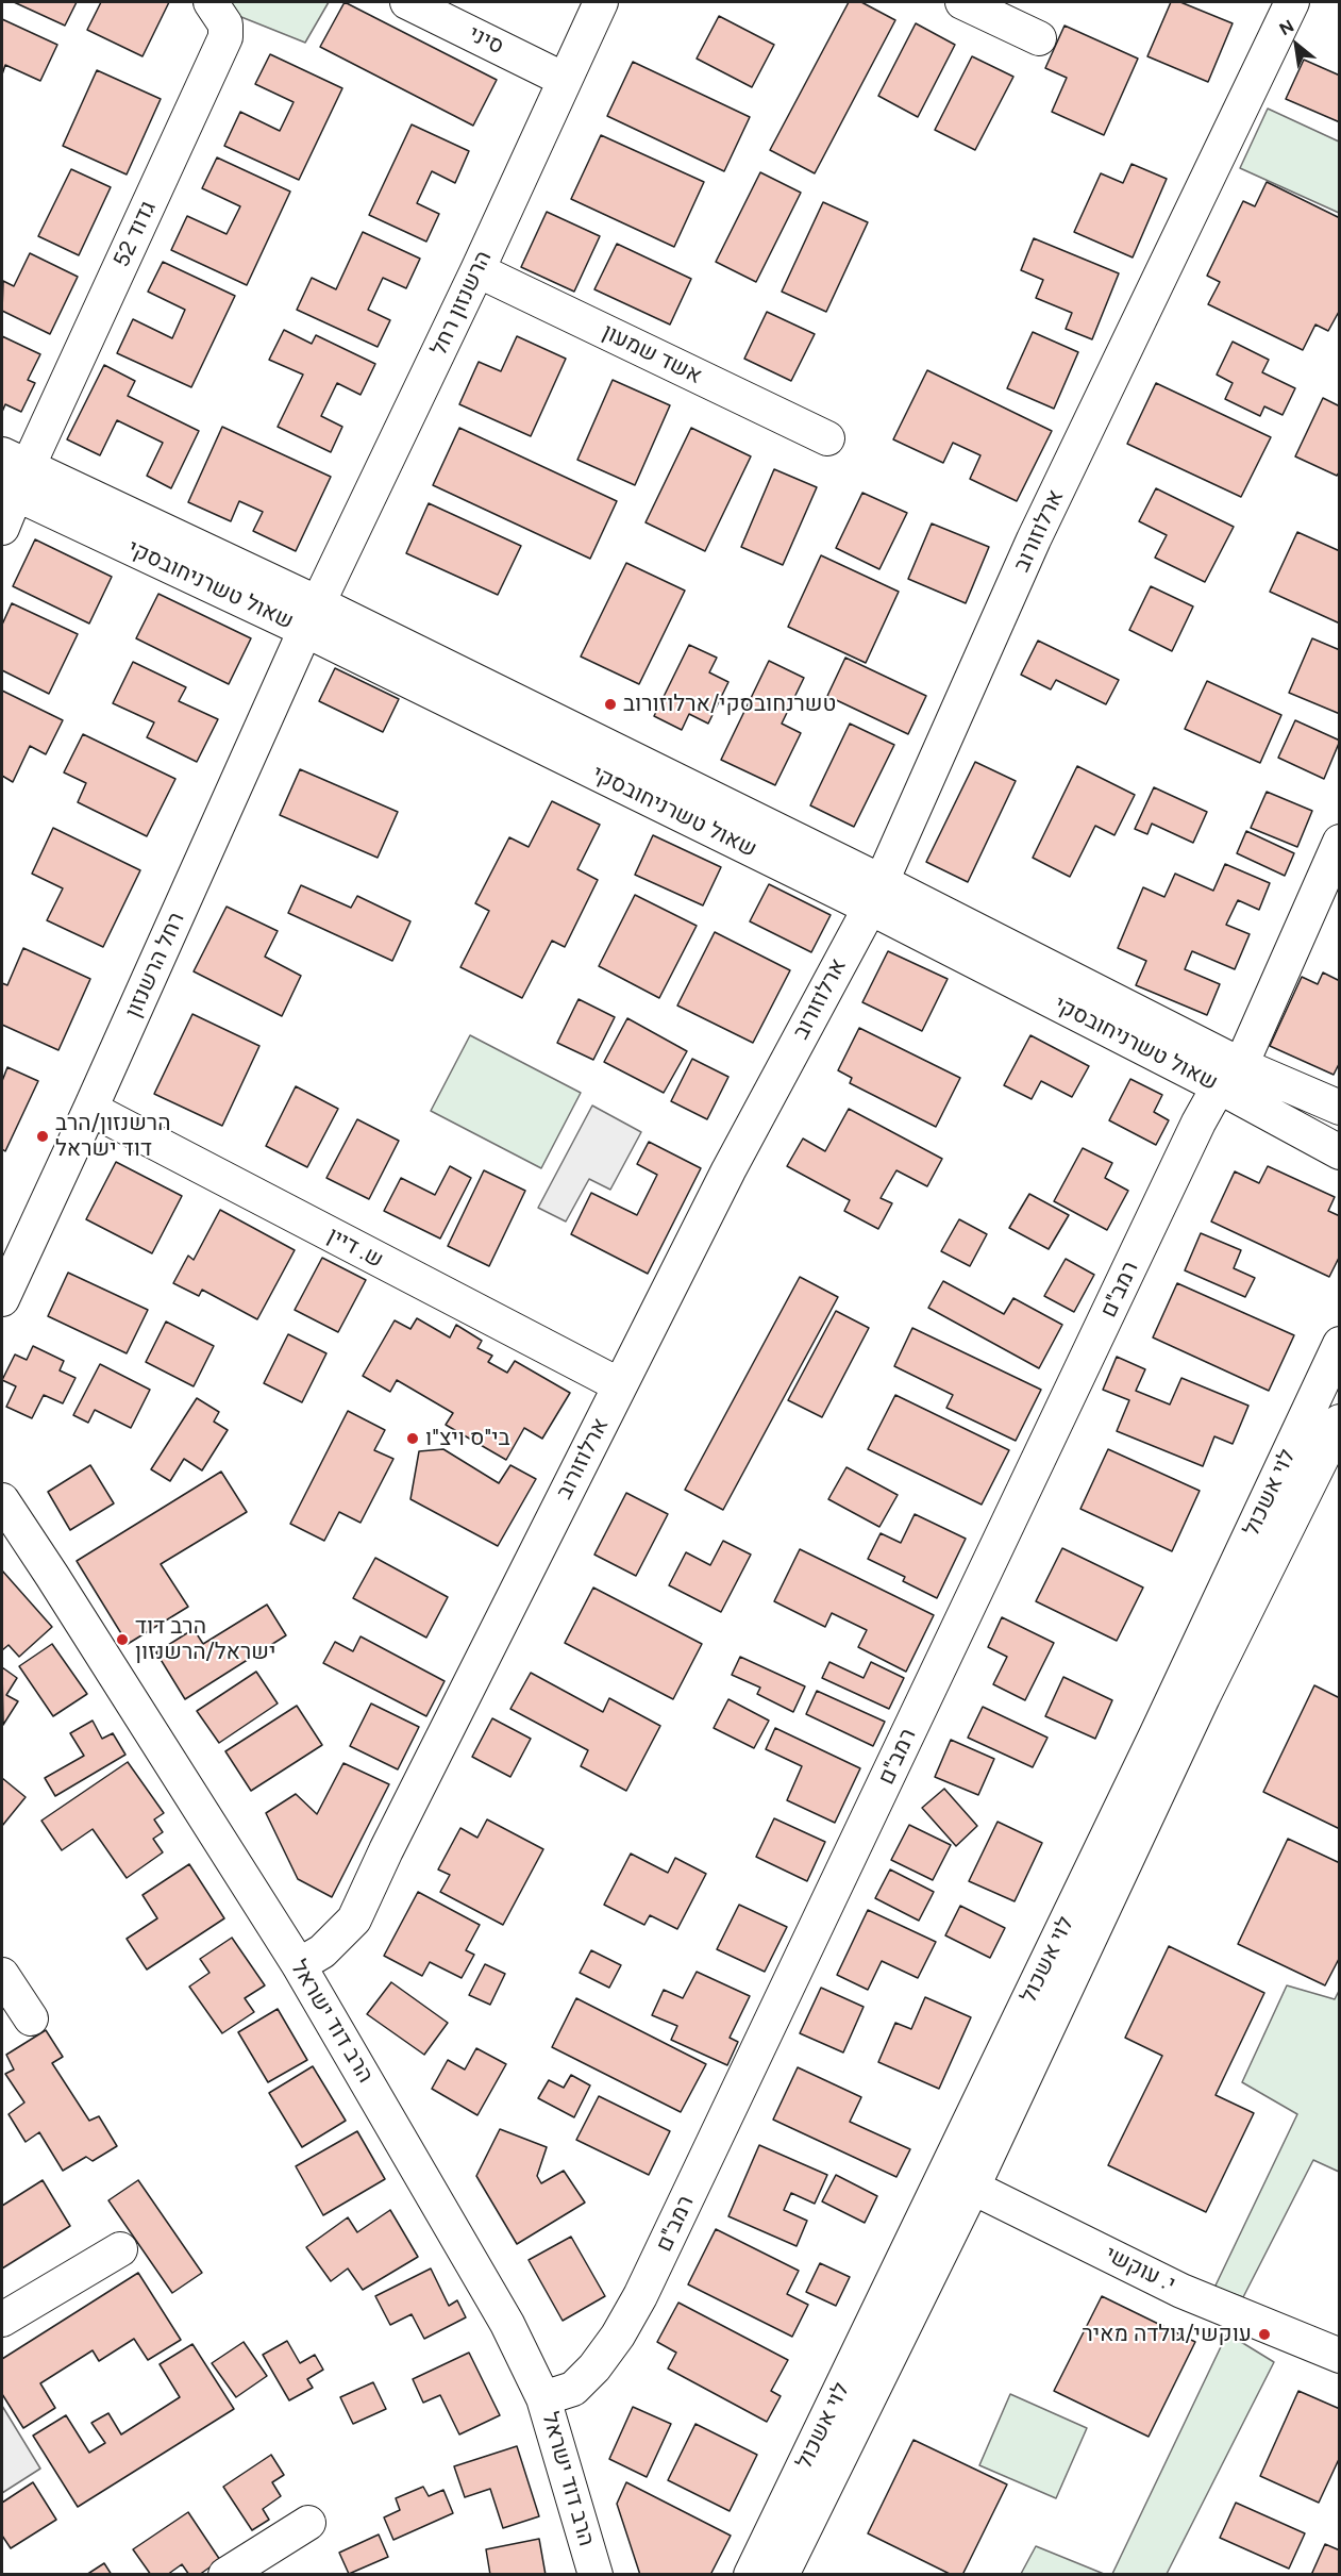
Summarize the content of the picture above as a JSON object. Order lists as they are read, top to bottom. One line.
{"streets":{"street":["סיני","גדוד 52","הרשנזון רחל","אשד שמעון","ארלוזורוב","שאול טשרניחובסקי","רחל הרשנזון","ש. דיין","רמב\"ם","לוי אשכול","הרב דוד ישראל","י. עוקשי"]},"crossings":[["סיני","הרשנזון רחל"],["גדוד 52","שאול טשרניחובסקי"],["הרשנזון רחל","אשד שמעון"],["הרשנזון רחל","שאול טשרניחובסקי"],["הרשנזון רחל","רחל הרשנזון"],["ארלוזורוב","שאול טשרניחובסקי"],["ארלוזורוב","ש. דיין"],["ארלוזורוב","הרב דוד ישראל"],["שאול טשרניחובסקי","רחל הרשנזון"],["שאול טשרניחובסקי","רמב\"ם"],["רחל הרשנזון","ש. דיין"],["רמב\"ם","הרב דוד ישראל"],["לוי אשכול","י. עוקשי"]],"places":["טשרנחובסקי/ארלוזורוב","הרשנזון/הרב דוד ישראל","בי\"ס ויצ\"ו","הרב דוד ישראל/הרשנזון","עוקשי/גולדה מאיר"],"north":"top left"}
